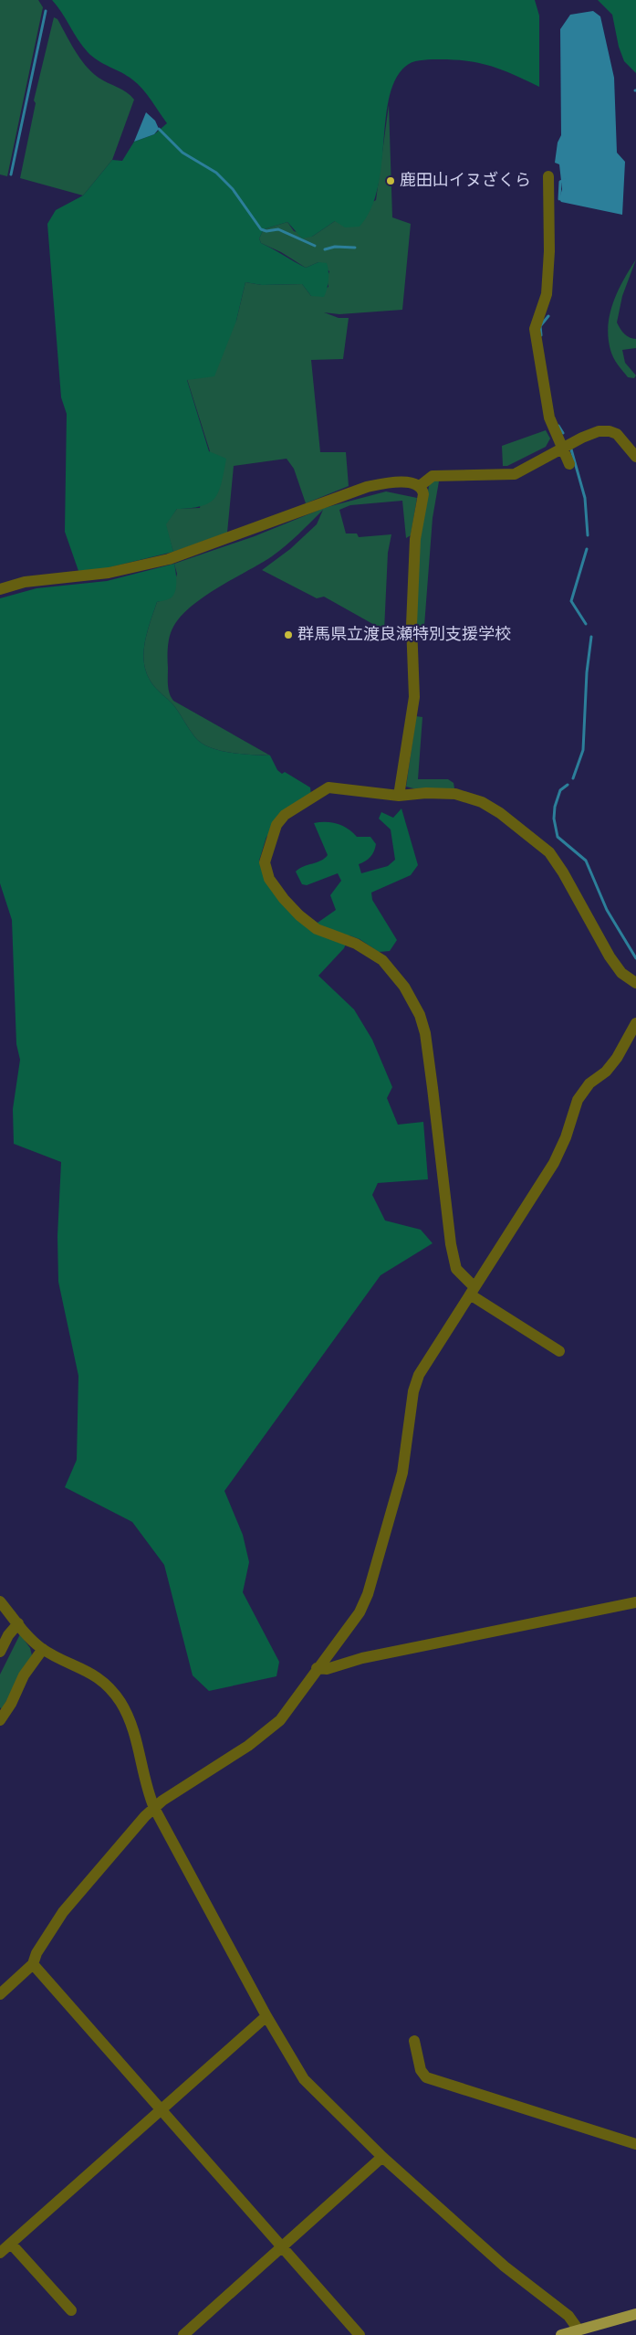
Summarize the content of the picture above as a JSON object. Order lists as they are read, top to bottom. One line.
{"places":["鹿田山イヌざくら","群馬県立渡良瀬特別支援学校"]}
